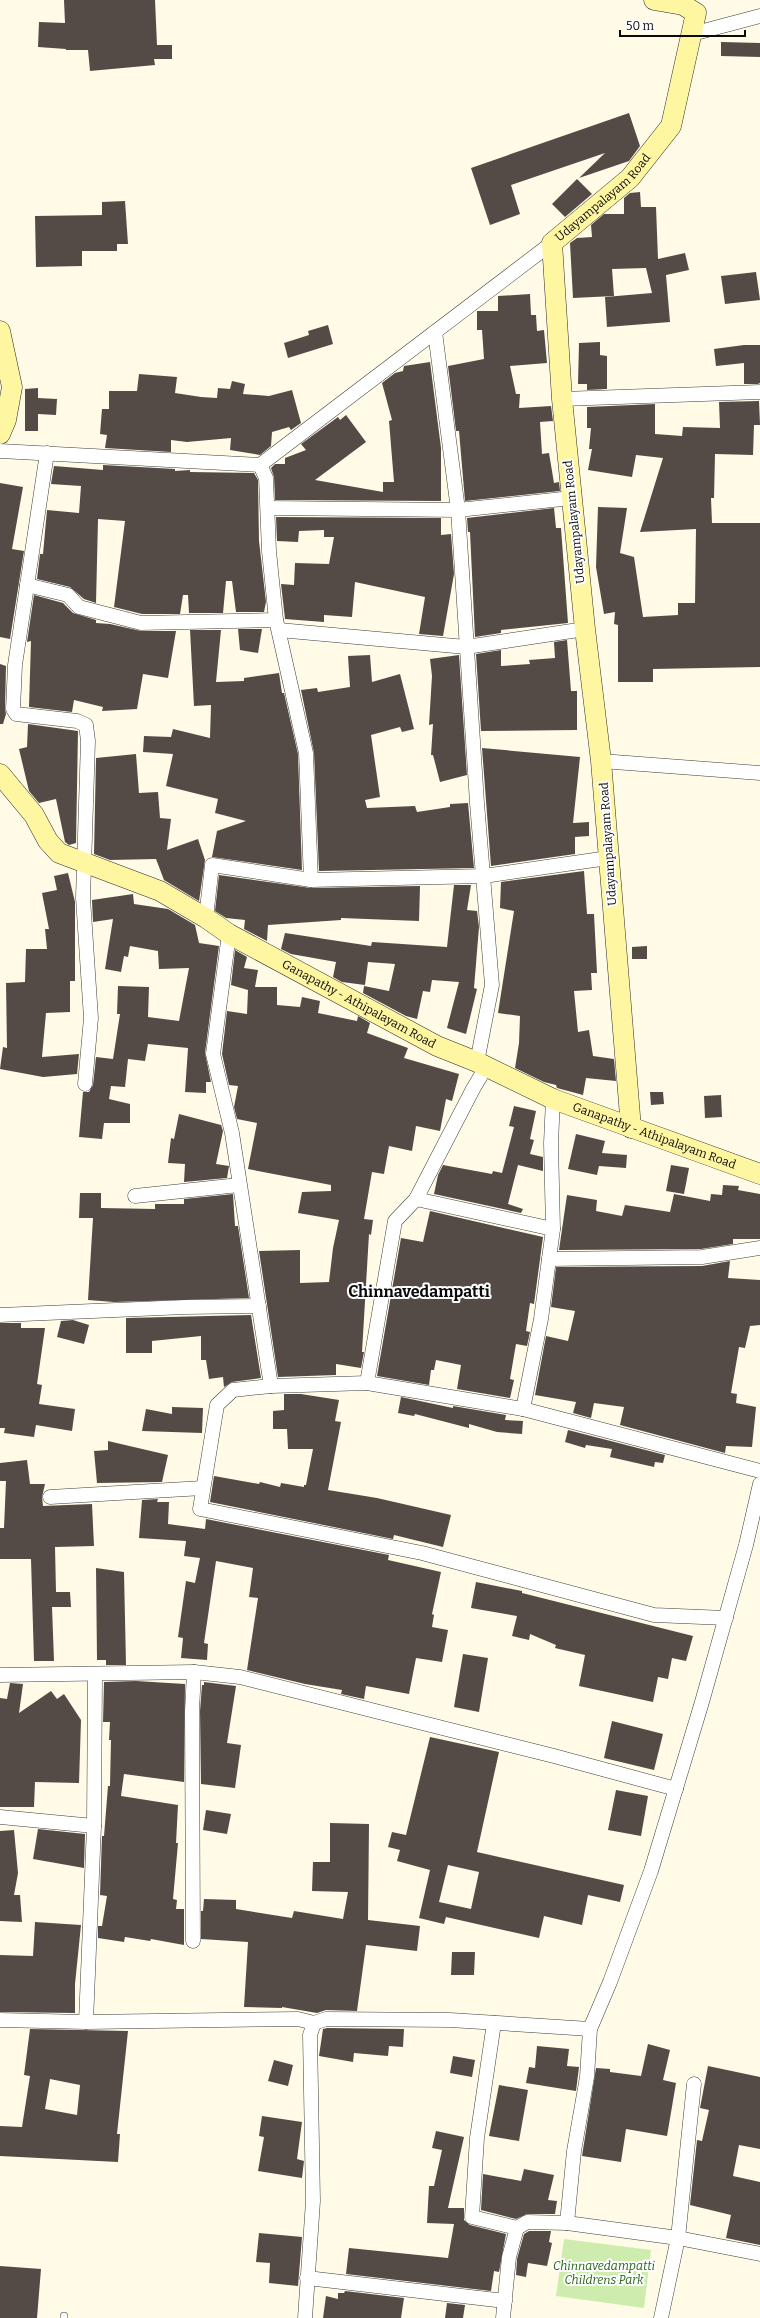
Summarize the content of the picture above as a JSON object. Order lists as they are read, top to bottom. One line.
{"streets":{"street":["Udayampalayam Road","Ganapathy - Athipalayam Road"]},"crossings":[["Udayampalayam Road","Ganapathy - Athipalayam Road"]],"districts":["Chinnavedampatti"],"parks":["Chinnavedampatti Childrens Park"],"scale_bar":"50 m"}
